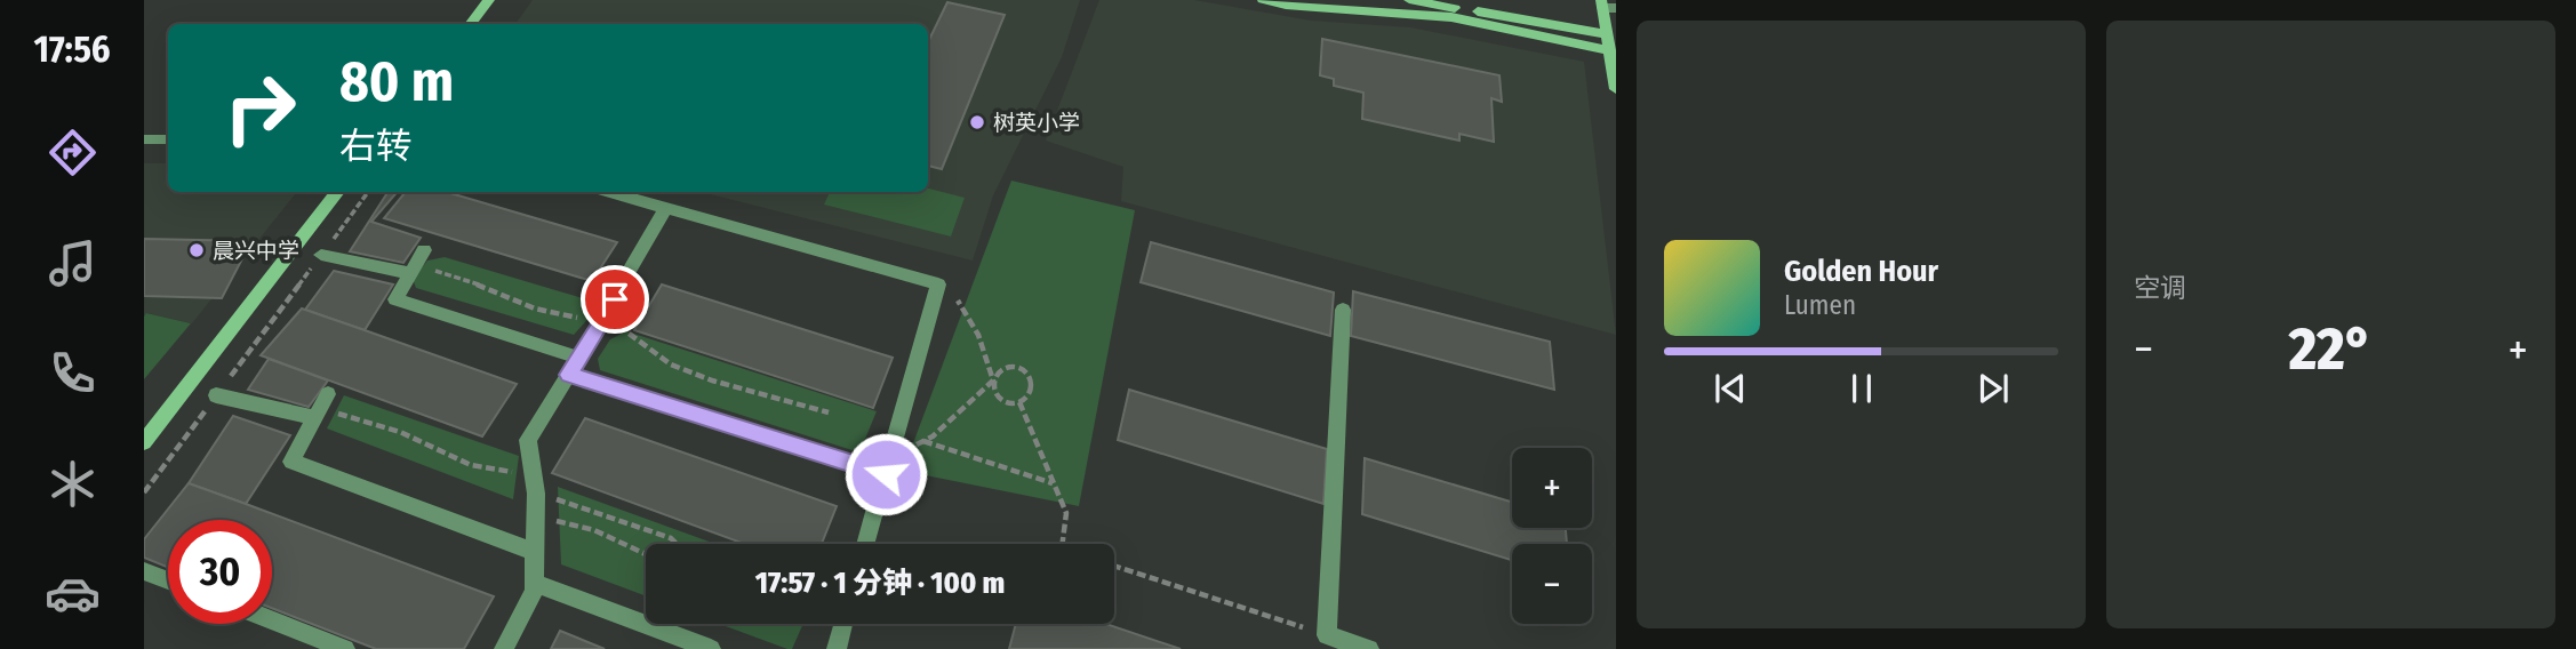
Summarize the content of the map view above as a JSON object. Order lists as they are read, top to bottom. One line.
{"places":["树英小学","晨兴中学"],"page":{"tabs":"17:56","tile":"空调","turn":["80 m","右转"],"song":["Golden Hour","Lumen"],"heat":["−","22°","+"],"map_buttons":["+","−"],"limit":"30","trip":"17:57 · 1 分钟 · 100 m"}}
